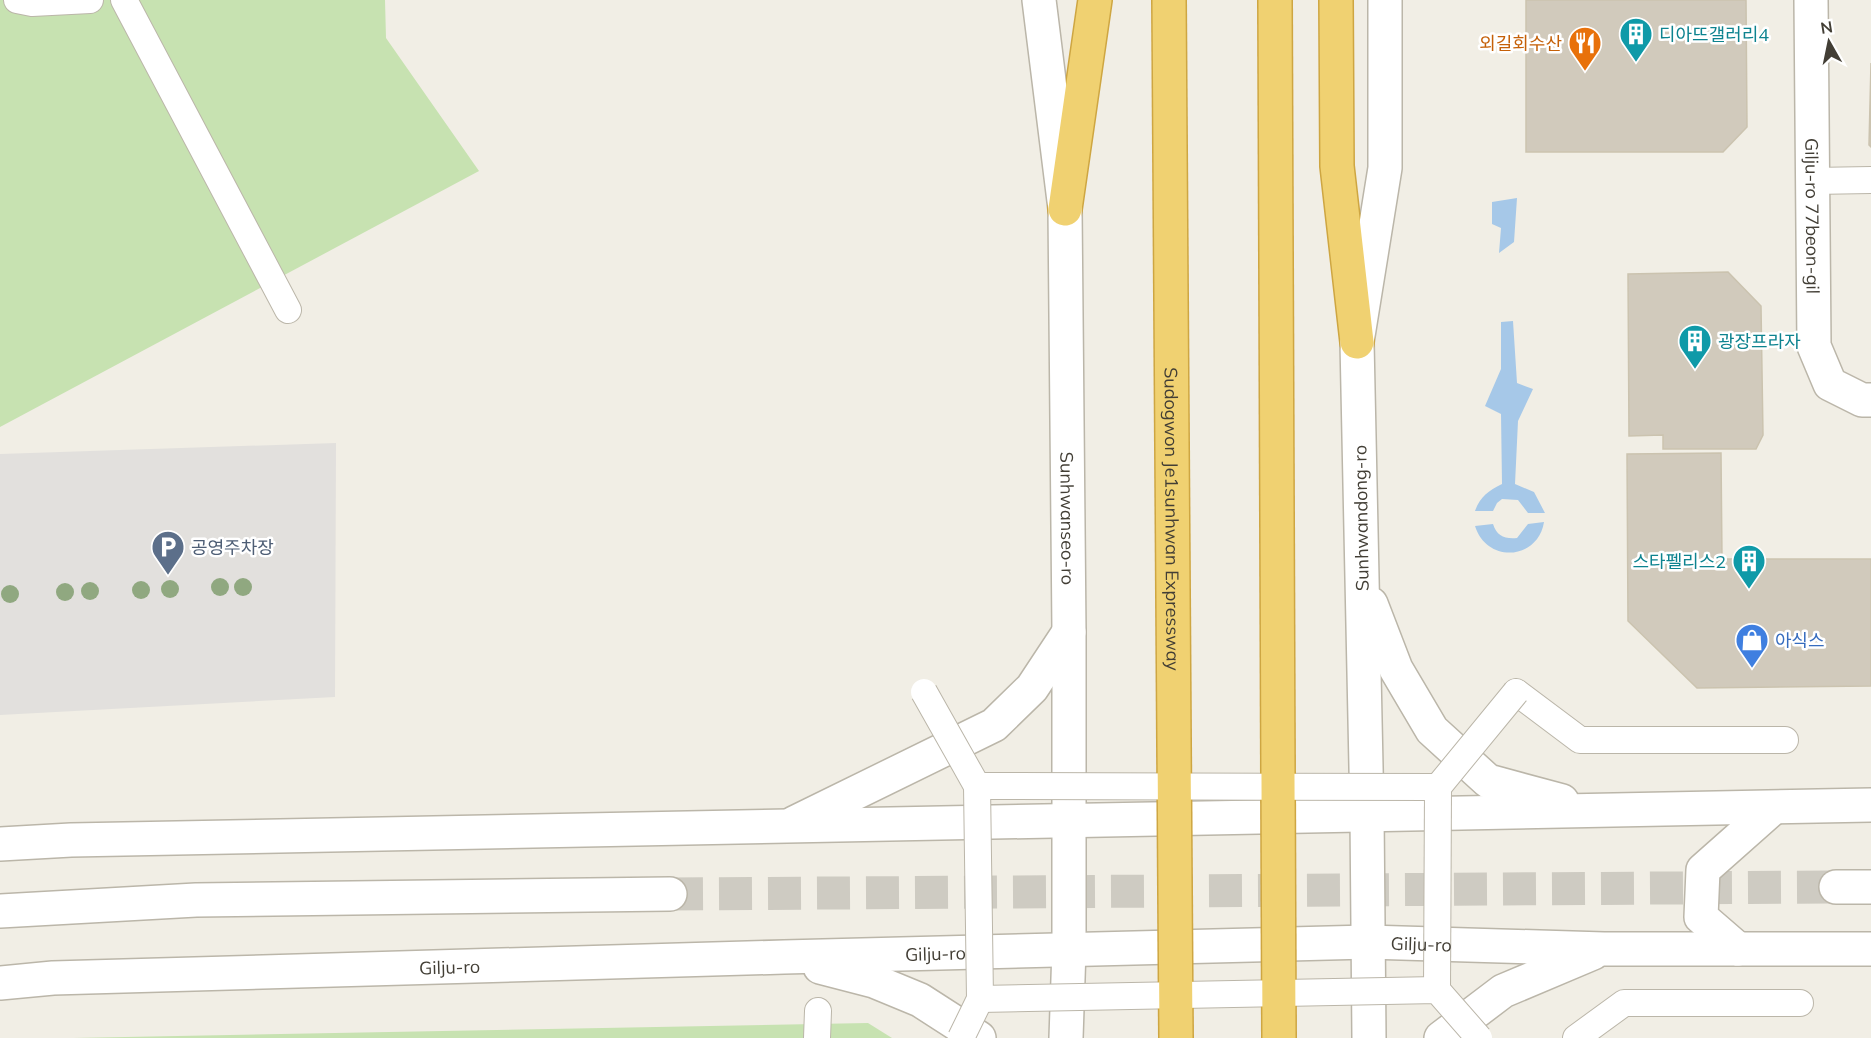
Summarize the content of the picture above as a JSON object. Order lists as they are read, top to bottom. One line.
{"streets":{"highway":["Sudogwon Je1sunhwan Expressway"],"street":["Gilju-ro 77beon-gil","Sunhwanseo-ro","Sunhwandong-ro","Gilju-ro"]},"crossings":[["Sunhwanseo-ro","Gilju-ro"],["Sunhwandong-ro","Gilju-ro"]],"places":{"building":["디아뜨갤러리4","광장프라자","스타펠리스2"],"restaurant":["외길회수산"],"parking":["공영주차장"],"shop":["아식스"]},"north":"top"}
